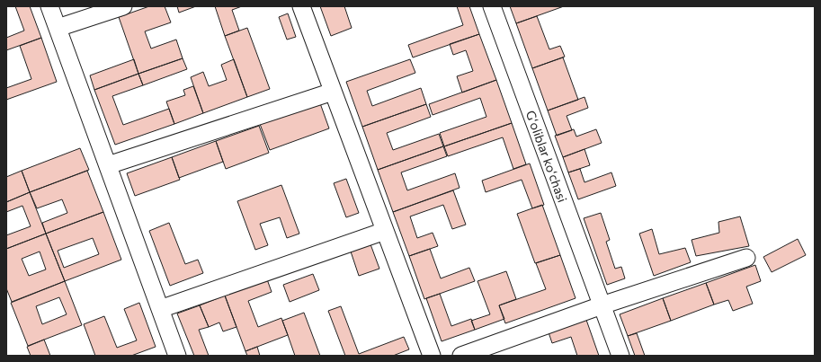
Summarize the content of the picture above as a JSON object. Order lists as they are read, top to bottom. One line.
{"streets":{"street":["Gʻoliblar koʻchasi"]}}
